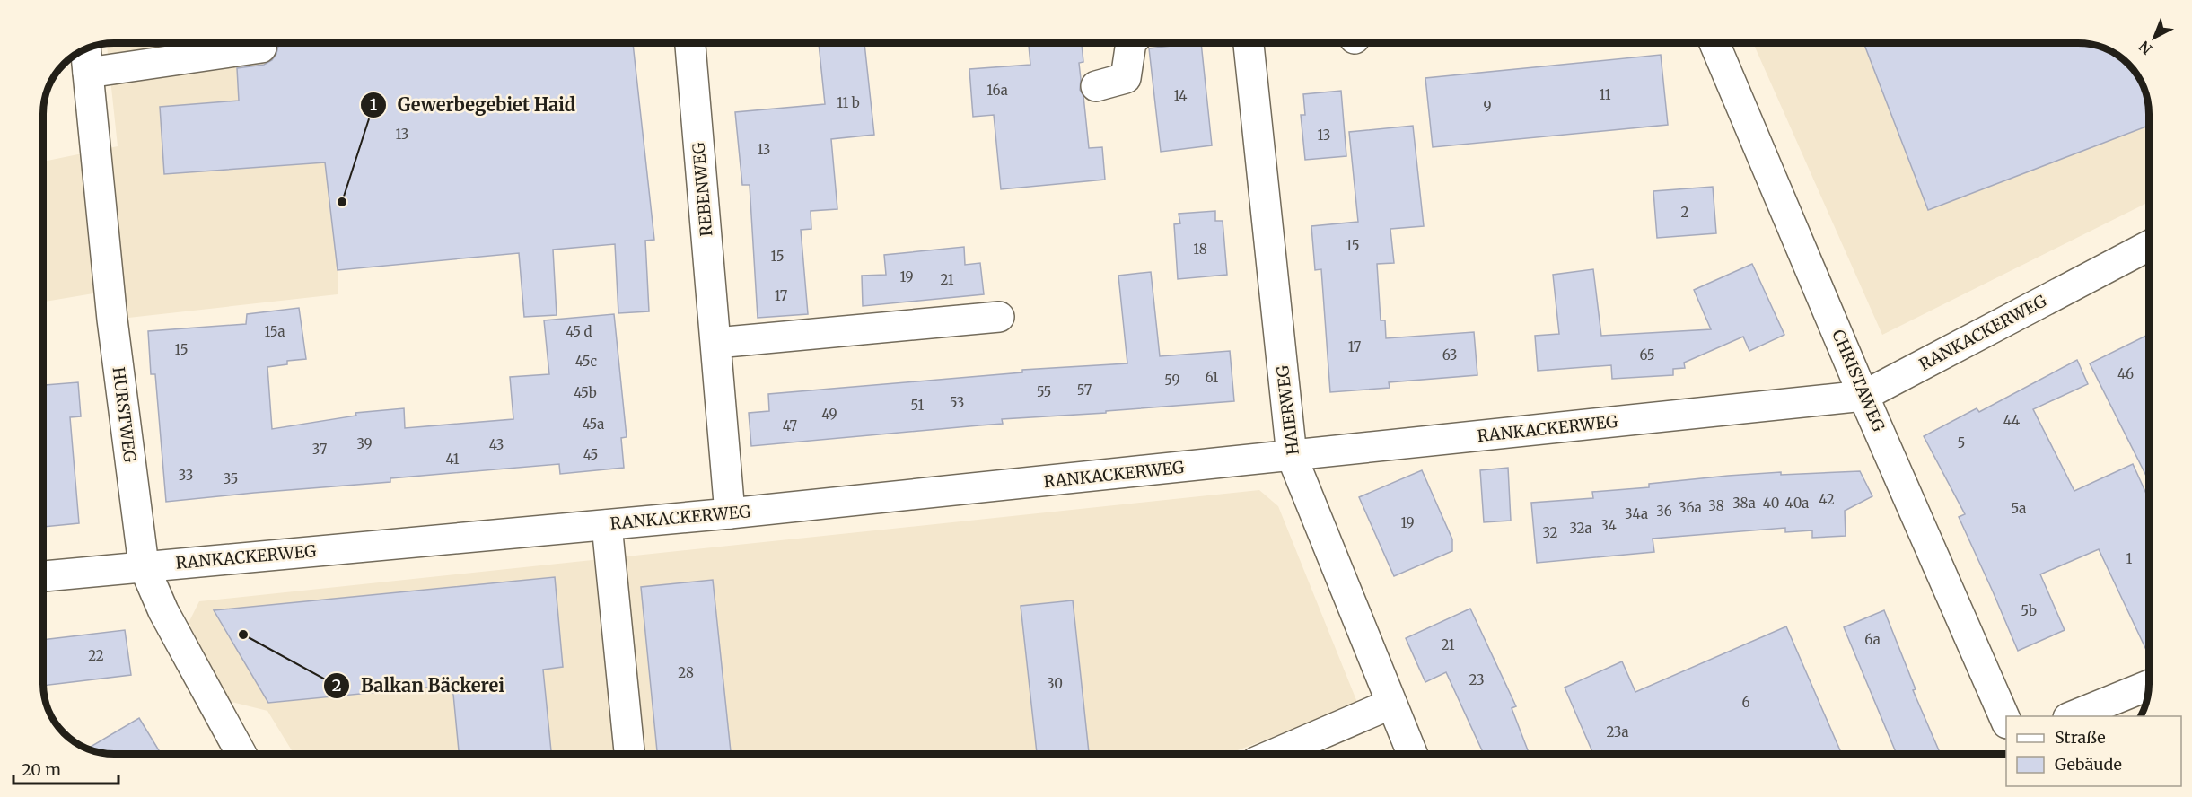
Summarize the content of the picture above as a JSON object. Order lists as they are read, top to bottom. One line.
{"streets":{"street":["REBENWEG","RANKACKERWEG","CHRISTAWEG","HAIERWEG","HURSTWEG"]},"crossings":[["REBENWEG","RANKACKERWEG"],["RANKACKERWEG","CHRISTAWEG"],["RANKACKERWEG","HAIERWEG"],["RANKACKERWEG","HURSTWEG"]],"places":["Gewerbegebiet Haid","Balkan Bäckerei"],"house_numbers":["16a","11","14","11 b","9","13","13","13","2","15","18","15","19","21","17","15a","45 d","17","15","63","65","45c","46","61","59","57","55","45b","53","51","49","44","45a","47","5","39","43","37","45","41","33","35","42","38a","40","40a","38","36a","5a","36","34a","19","34","32a","32","1","5b","6a","21","22","28","23","30","6","23a"],"legend":["Straße","Gebäude"],"scale_bar":"20 m","north":"bottom left"}
